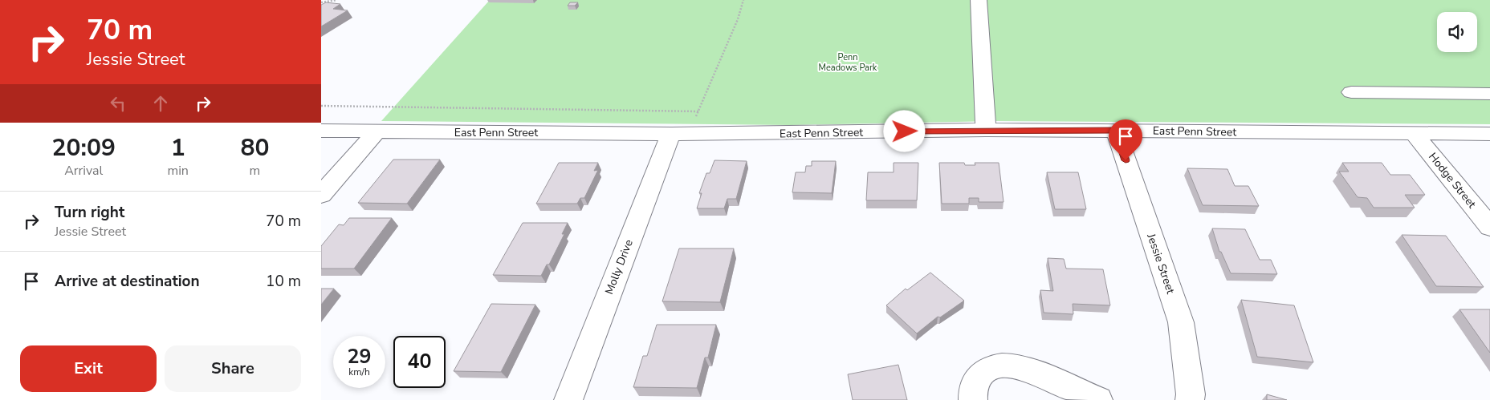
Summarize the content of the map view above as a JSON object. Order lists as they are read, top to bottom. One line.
{"streets":{"street":["East Penn Street","Hodge Street","Jessie Street","Molly Drive"]},"crossings":[["East Penn Street","Hodge Street"],["East Penn Street","Jessie Street"],["East Penn Street","Molly Drive"]],"parks":["Penn Meadows Park"],"page":{"turn":["70 m","Jessie Street"],"eta":["20:09","Arrival","1","min","80","m"],"list":[{"name":"Turn right","note":"Jessie Street","value":"70 m"},{"name":"Arrive at destination","value":"10 m"}],"speed":"29 km/h","limit":"40","buttons":["Exit","Share"]}}
